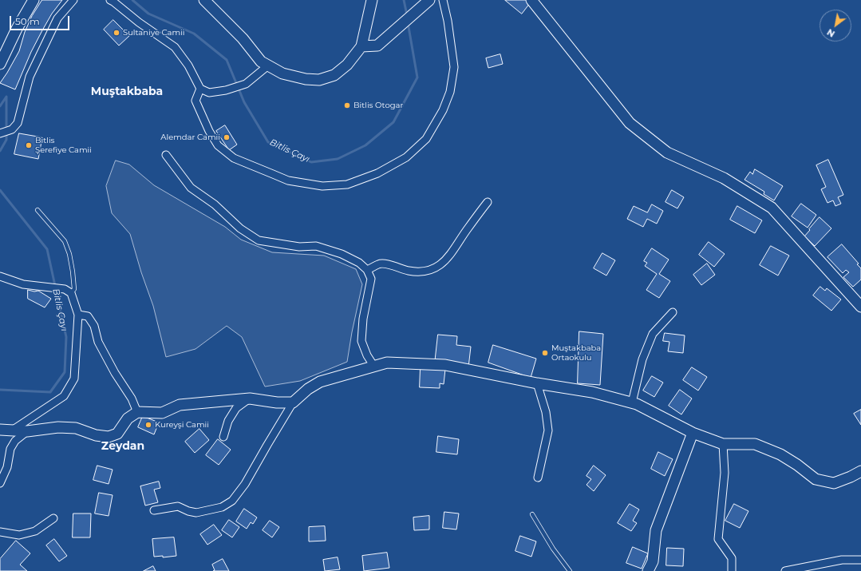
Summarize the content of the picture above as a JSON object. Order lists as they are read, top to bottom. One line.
{"districts":["Muştakbaba","Zeydan"],"water":["Bitlis Çayı"],"places":["Sultaniye Camii","Bitlis Otogar","Alemdar Camii","Bitlis Şerefiye Camii","Muştakbaba Ortaokulu","Kureyşi Camii"],"scale_bar":"50 m","north":"bottom left"}
